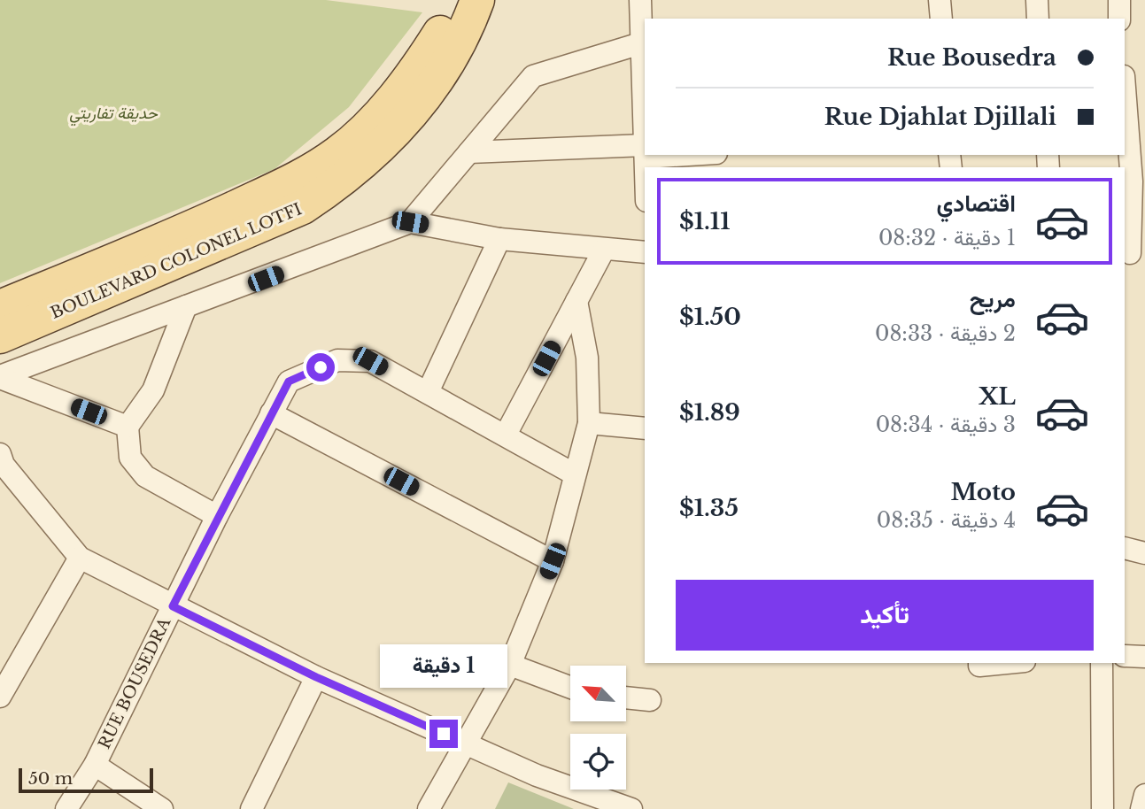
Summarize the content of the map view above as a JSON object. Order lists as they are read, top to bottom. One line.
{"streets":{"main road":["BOULEVARD COLONEL LOTFI"],"street":["RUE BOUSEDRA"]},"parks":["حديقة تفاريتي"],"scale_bar":"50 m","north":"top left","page":{"banner":["Rue Bousedra","Rue Djahlat Djillali"],"list":[{"name":"اقتصادي","note":"1 دقيقة · 08:32","value":"$1.11"},{"name":"مريح","note":"2 دقيقة · 08:33","value":"$1.50"},{"name":"XL","note":"3 دقيقة · 08:34","value":"$1.89"},{"name":"Moto","note":"4 دقيقة · 08:35","value":"$1.35"}],"buttons":"تأكيد","bubble":"1 دقيقة","scale":"50 m"}}
